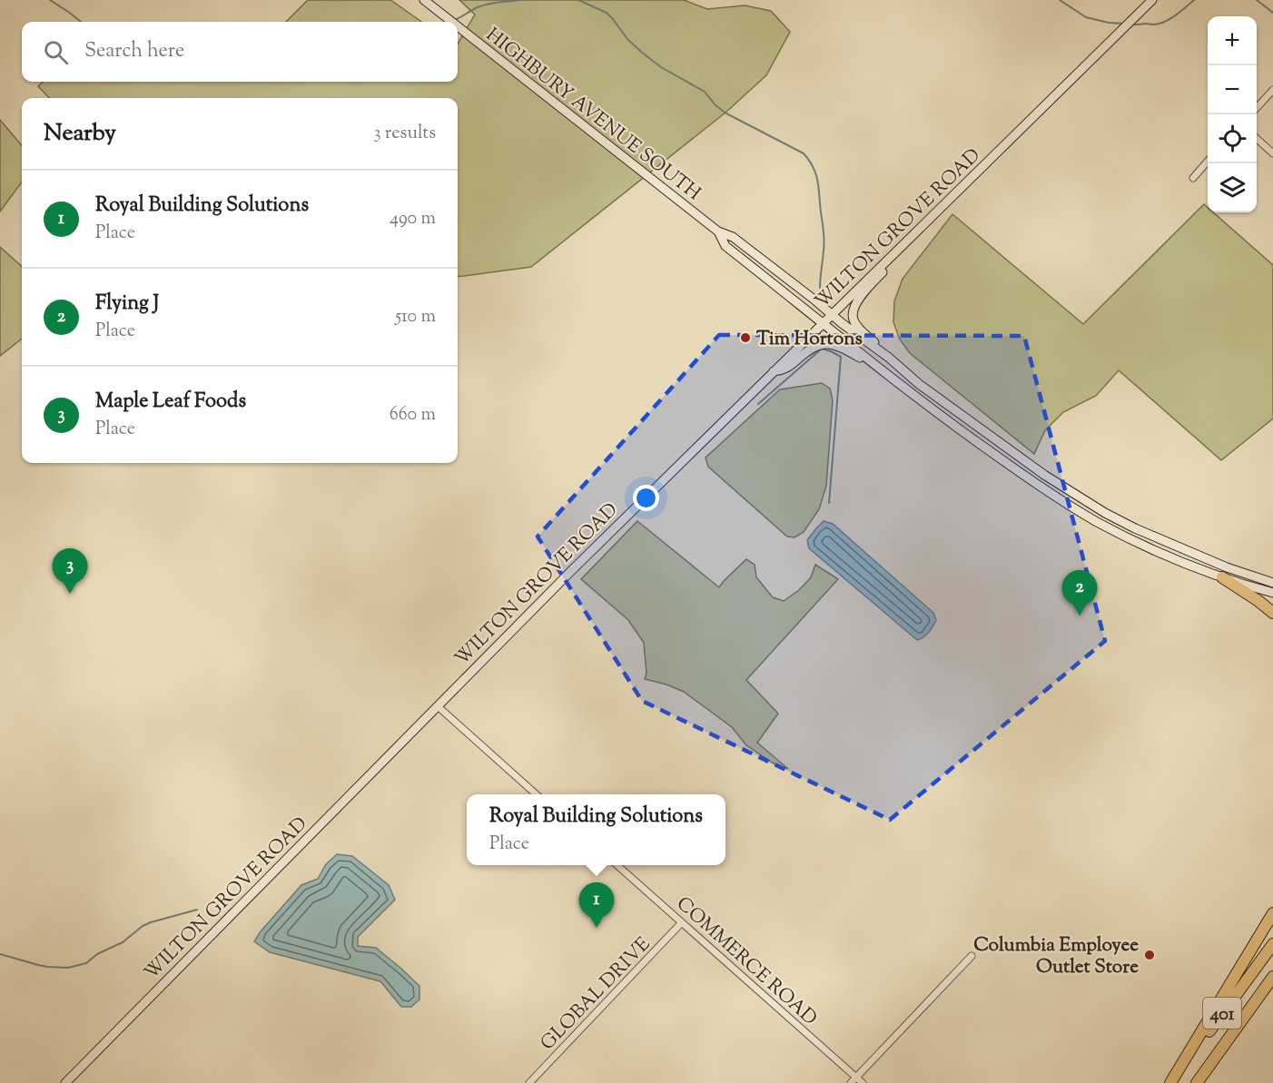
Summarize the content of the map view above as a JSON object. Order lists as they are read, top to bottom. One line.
{"streets":{"highway":["401"],"main road":["HIGHBURY AVENUE SOUTH","WILTON GROVE ROAD"],"street":["COMMERCE ROAD","GLOBAL DRIVE"]},"crossings":[["HIGHBURY AVENUE SOUTH","WILTON GROVE ROAD"],["COMMERCE ROAD","GLOBAL DRIVE"]],"places":["Tim Hortons","Columbia Employee Outlet Store"],"page":{"map_buttons":["+","−"],"search":"Search here","heading":["Nearby","3 results"],"list":[{"mark":"1","name":"Royal Building Solutions","note":"Place","value":"490 m"},{"mark":"2","name":"Flying J","note":"Place","value":"510 m"},{"mark":"3","name":"Maple Leaf Foods","note":"Place","value":"660 m"}],"pins":["3","2","1"],"popup":["Royal Building Solutions","Place"]}}
